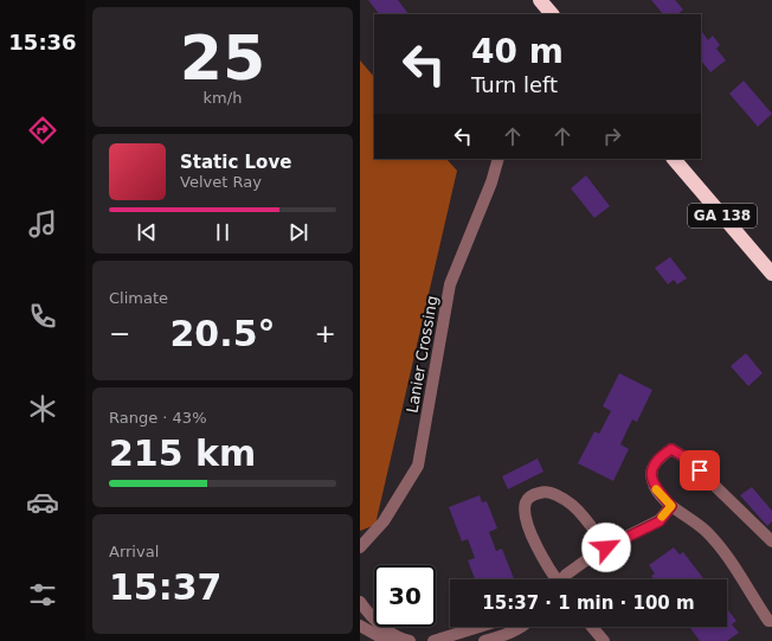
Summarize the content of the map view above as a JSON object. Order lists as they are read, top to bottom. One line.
{"streets":{"highway":["GA 138"],"street":["Lanier Crossing"]},"page":{"tabs":"15:36","tile":[["25","km/h"],"Climate",["Range · 43%","215 km"],["Arrival","15:37"]],"turn":["40 m","Turn left"],"song":["Static Love","Velvet Ray"],"heat":["−","20.5°","+"],"limit":"30","trip":"15:37 · 1 min · 100 m"}}
